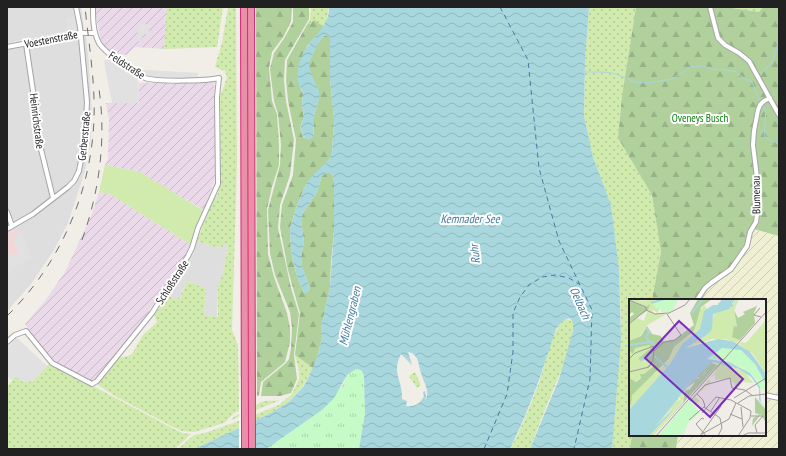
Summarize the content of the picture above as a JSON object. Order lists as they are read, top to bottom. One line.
{"streets":{"street":["Voestenstraße","Feldstraße","Heinrichstraße","Gerberstraße","Blumenau","Schloßstraße"]},"crossings":[["Voestenstraße","Feldstraße"],["Voestenstraße","Heinrichstraße"],["Voestenstraße","Gerberstraße"],["Feldstraße","Schloßstraße"],["Heinrichstraße","Gerberstraße"]],"water":["Kemnader See","Ruhr","Oelbach","Mühlengraben"],"parks":["Oveneys Busch"]}
